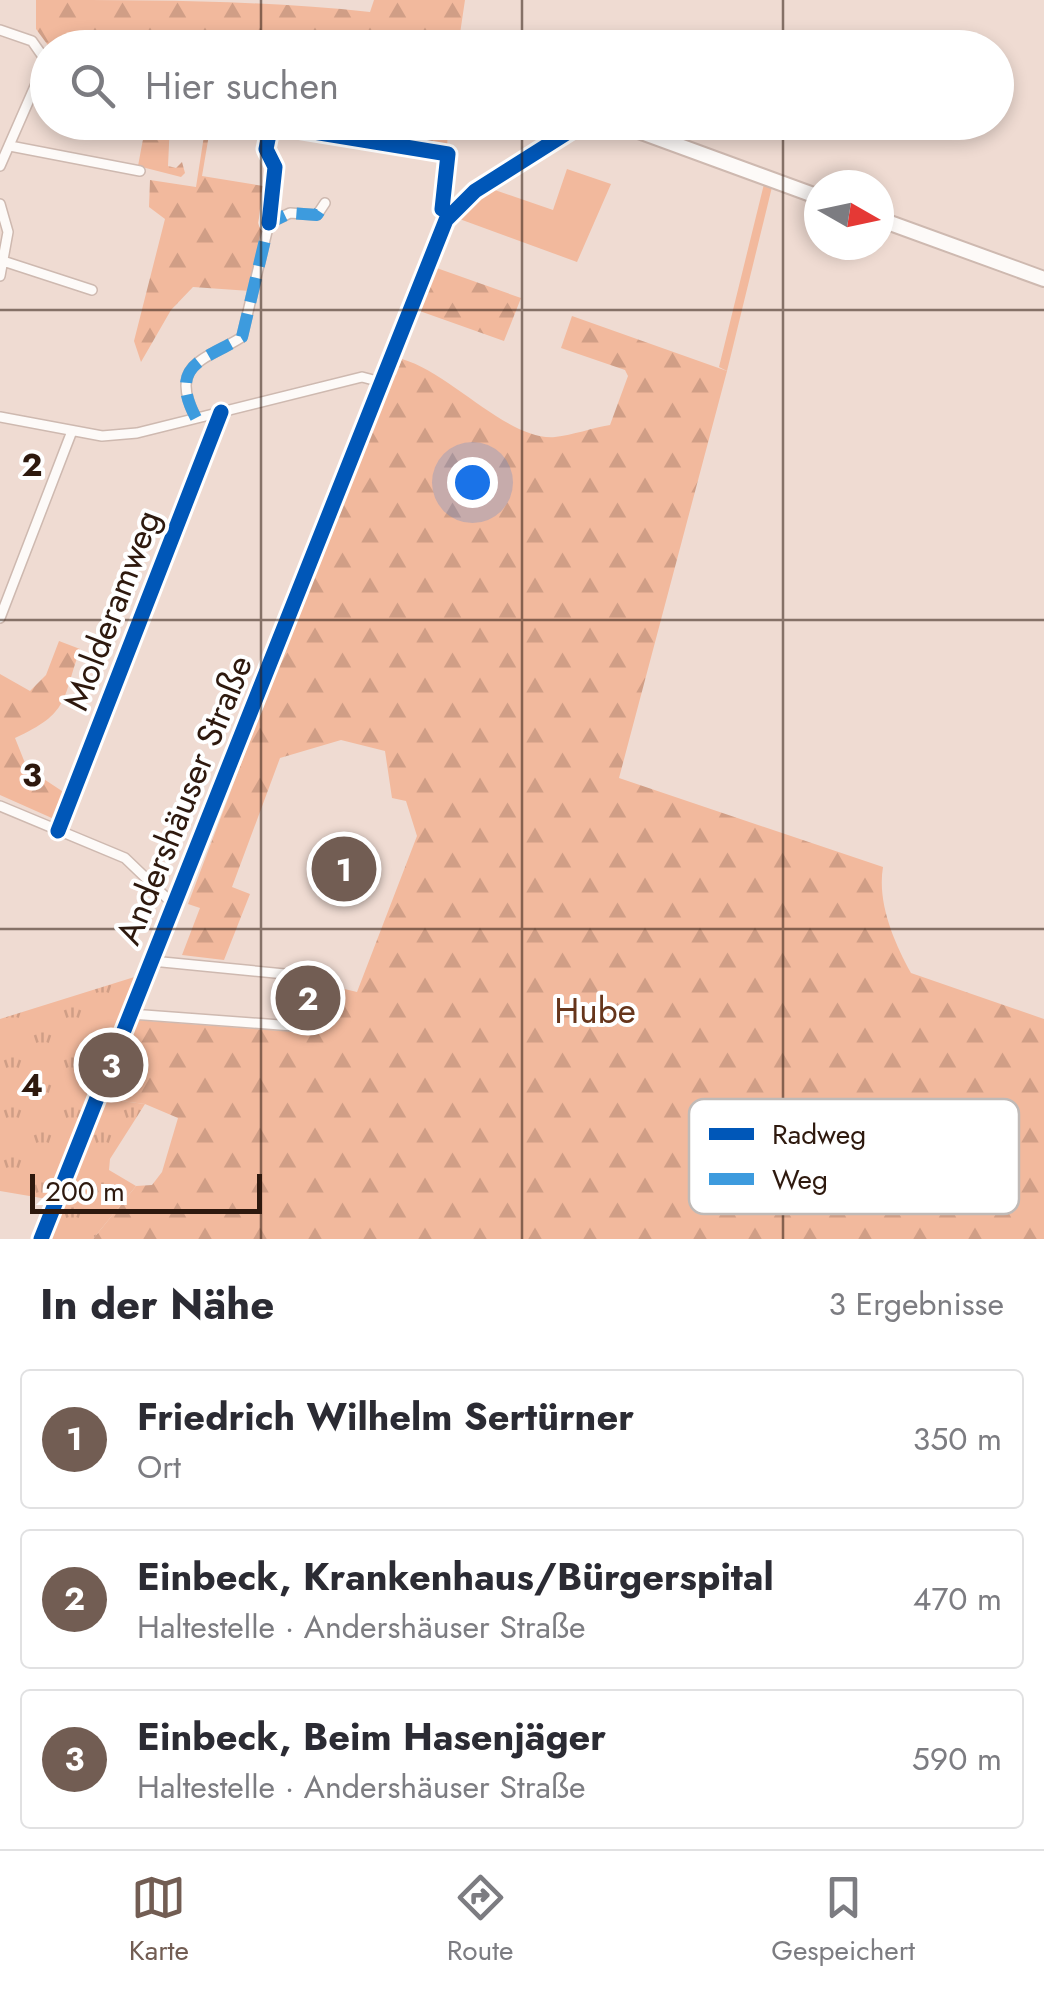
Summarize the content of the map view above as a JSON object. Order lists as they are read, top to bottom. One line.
{"streets":{"street":["Molderamweg","Andershäuser Straße"]},"parks":["Hube"],"legend":["Radweg","Weg"],"scale_bar":"200 m","north":"right","page":{"search":"Hier suchen","pins":["1","2","3"],"scale":"200 m","heading":["In der Nähe","3 Ergebnisse"],"list":[{"mark":"1","name":"Friedrich Wilhelm Sertürner","note":"Ort","value":"350 m"},{"mark":"2","name":"Einbeck, Krankenhaus/Bürgerspital","note":"Haltestelle · Andershäuser Straße","value":"470 m"},{"mark":"3","name":"Einbeck, Beim Hasenjäger","note":"Haltestelle · Andershäuser Straße","value":"590 m"}],"nav":["Karte","Route","Gespeichert"]},"grid":{"rows":["2","3","4"]}}
